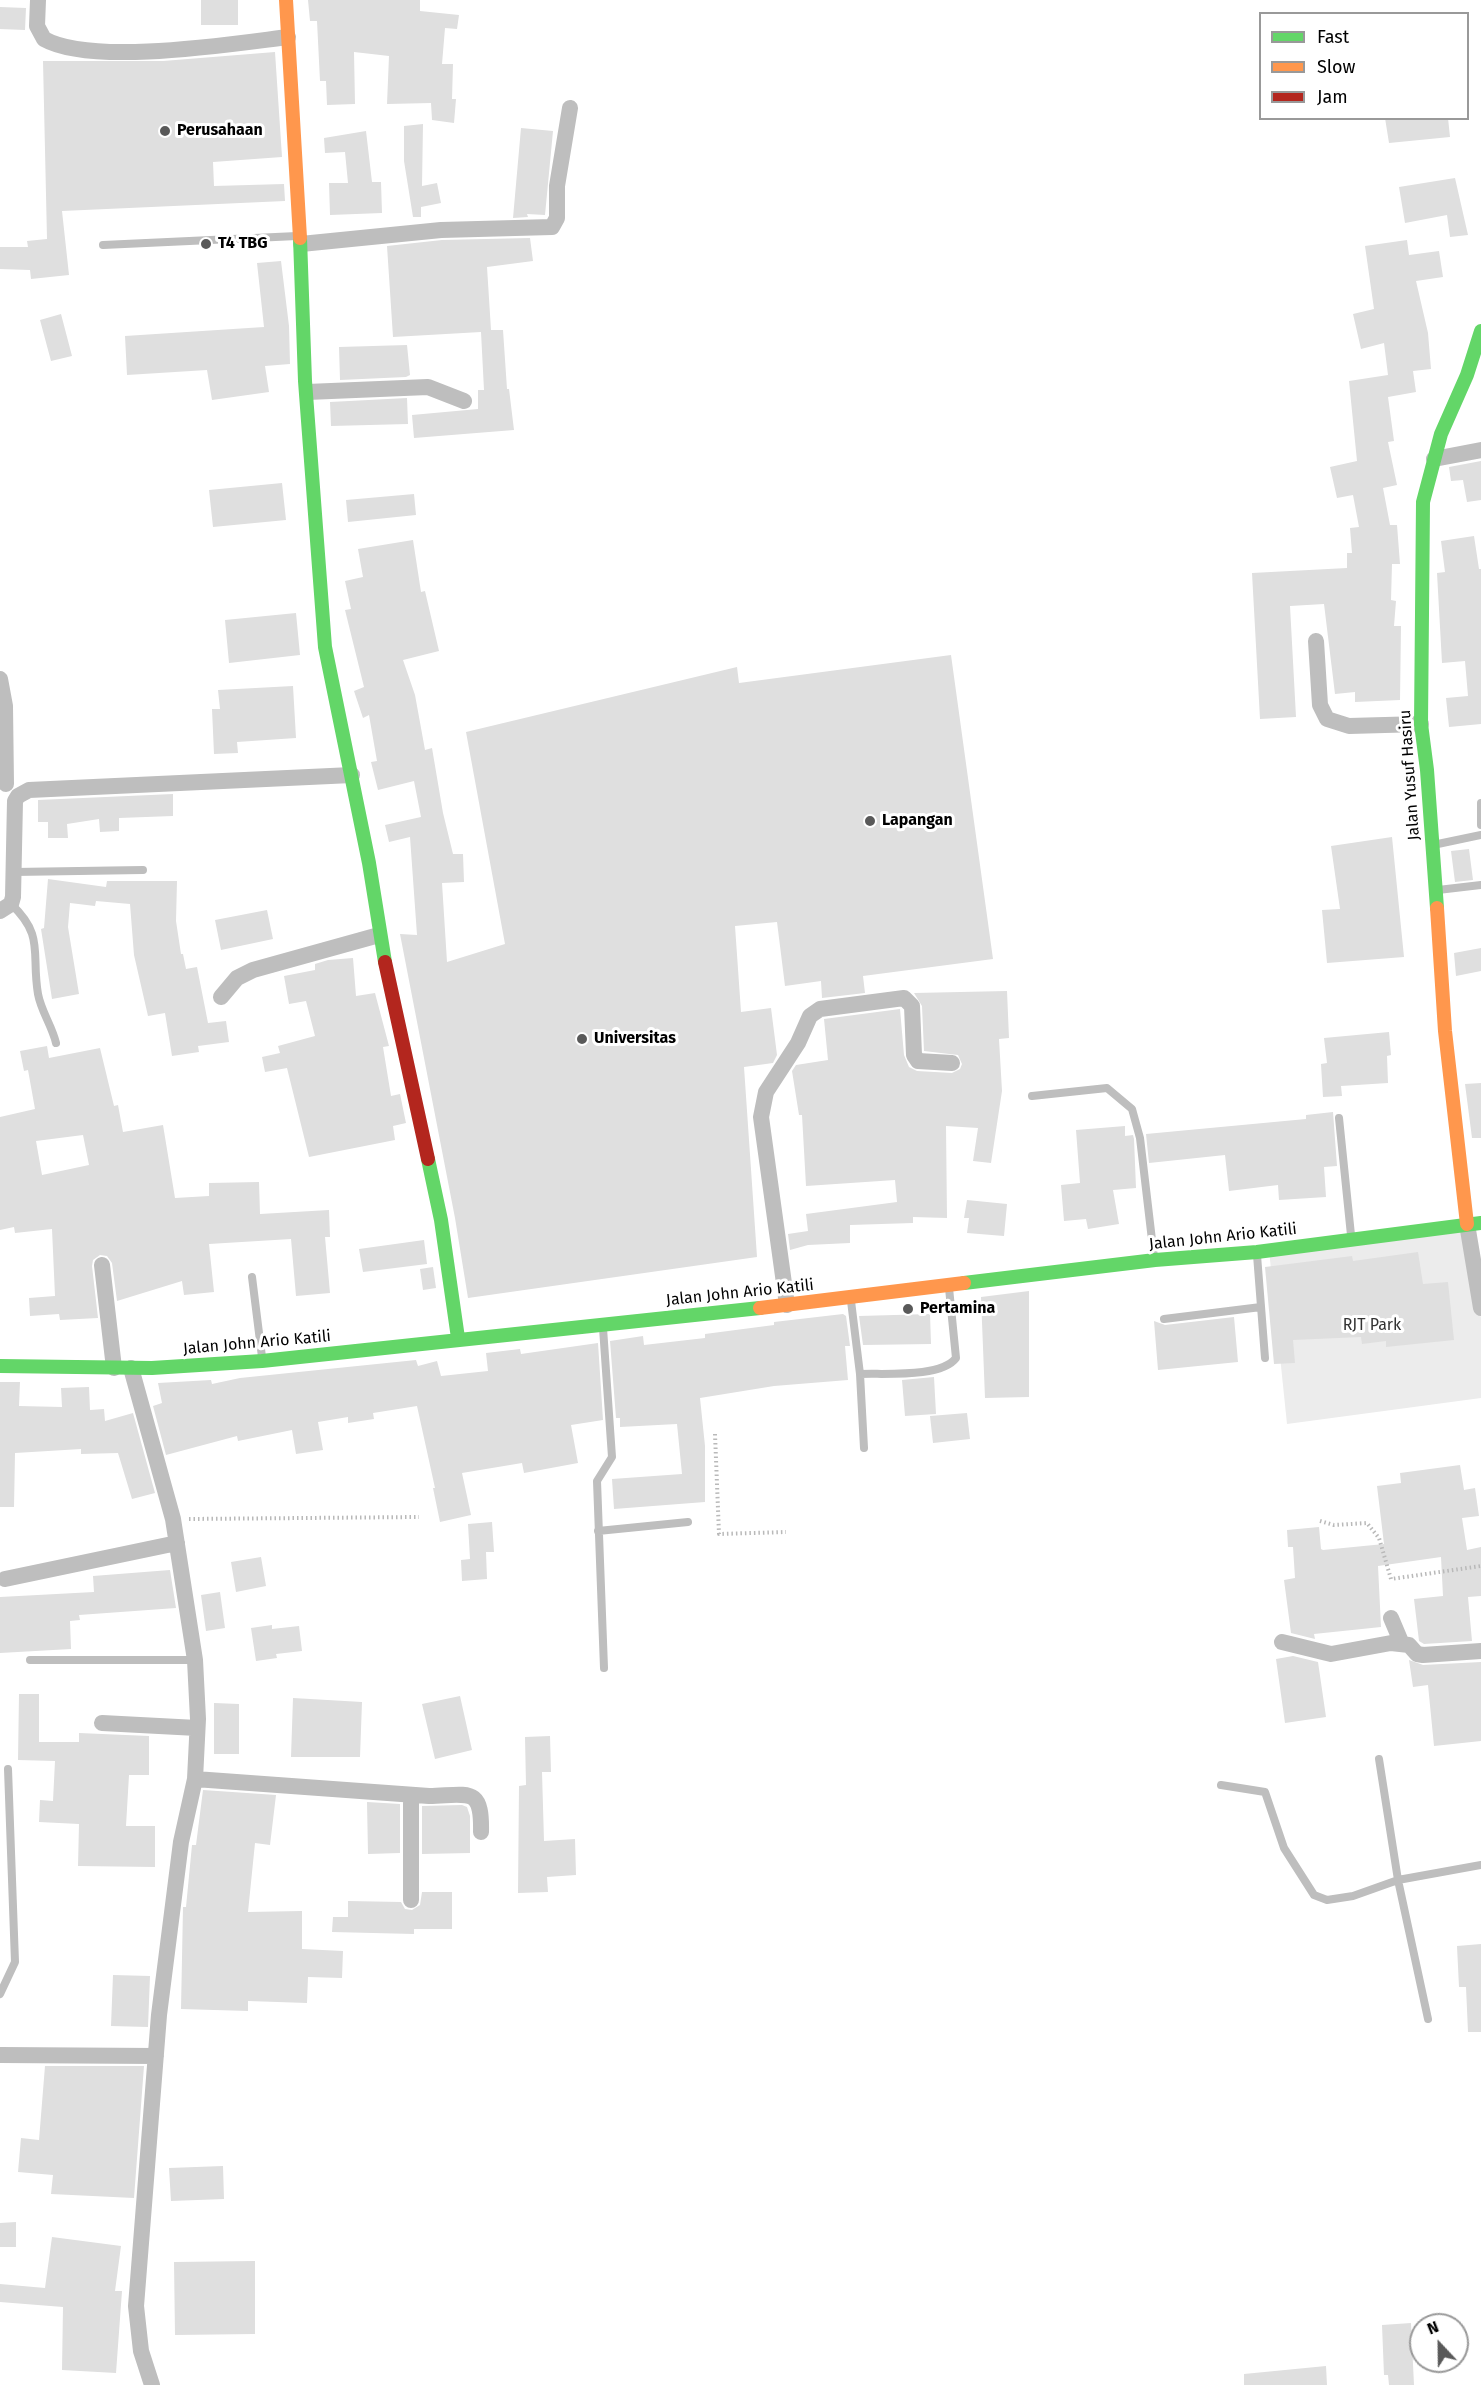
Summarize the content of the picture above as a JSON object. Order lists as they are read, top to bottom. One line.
{"streets":{"main road":["Jalan Yusuf Hasiru","Jalan John Ario Katili"]},"crossings":[["Jalan Yusuf Hasiru","Jalan John Ario Katili"]],"parks":["RJT Park"],"places":["Perusahaan","T4 TBG","Lapangan","Universitas","Pertamina"],"legend":["Fast","Slow","Jam"],"north":"top"}
